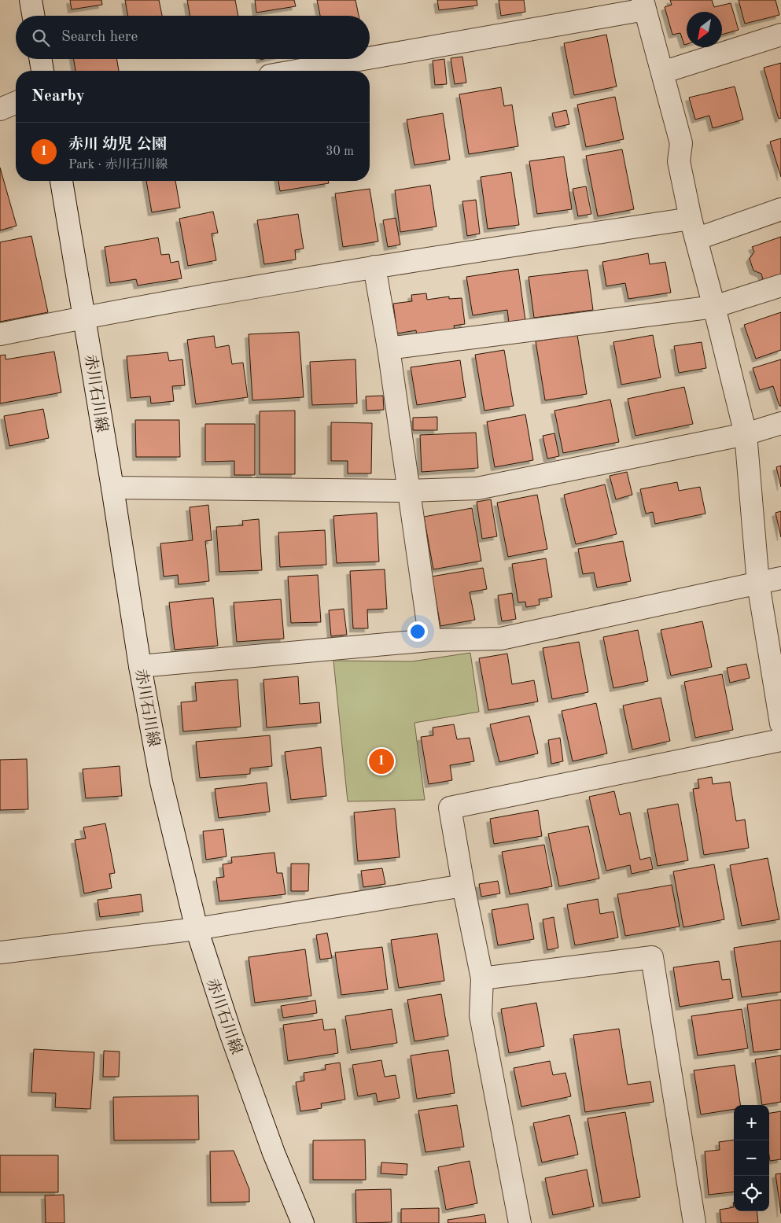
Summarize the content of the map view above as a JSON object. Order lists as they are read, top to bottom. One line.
{"streets":{"street":["赤川石川線"]},"north":"bottom left","page":{"search":"Search here","heading":"Nearby","list":[{"mark":"1","name":"赤川 幼児 公園","note":"Park · 赤川石川線","value":"30 m"}],"pins":"1","map_buttons":["+","−"]}}
